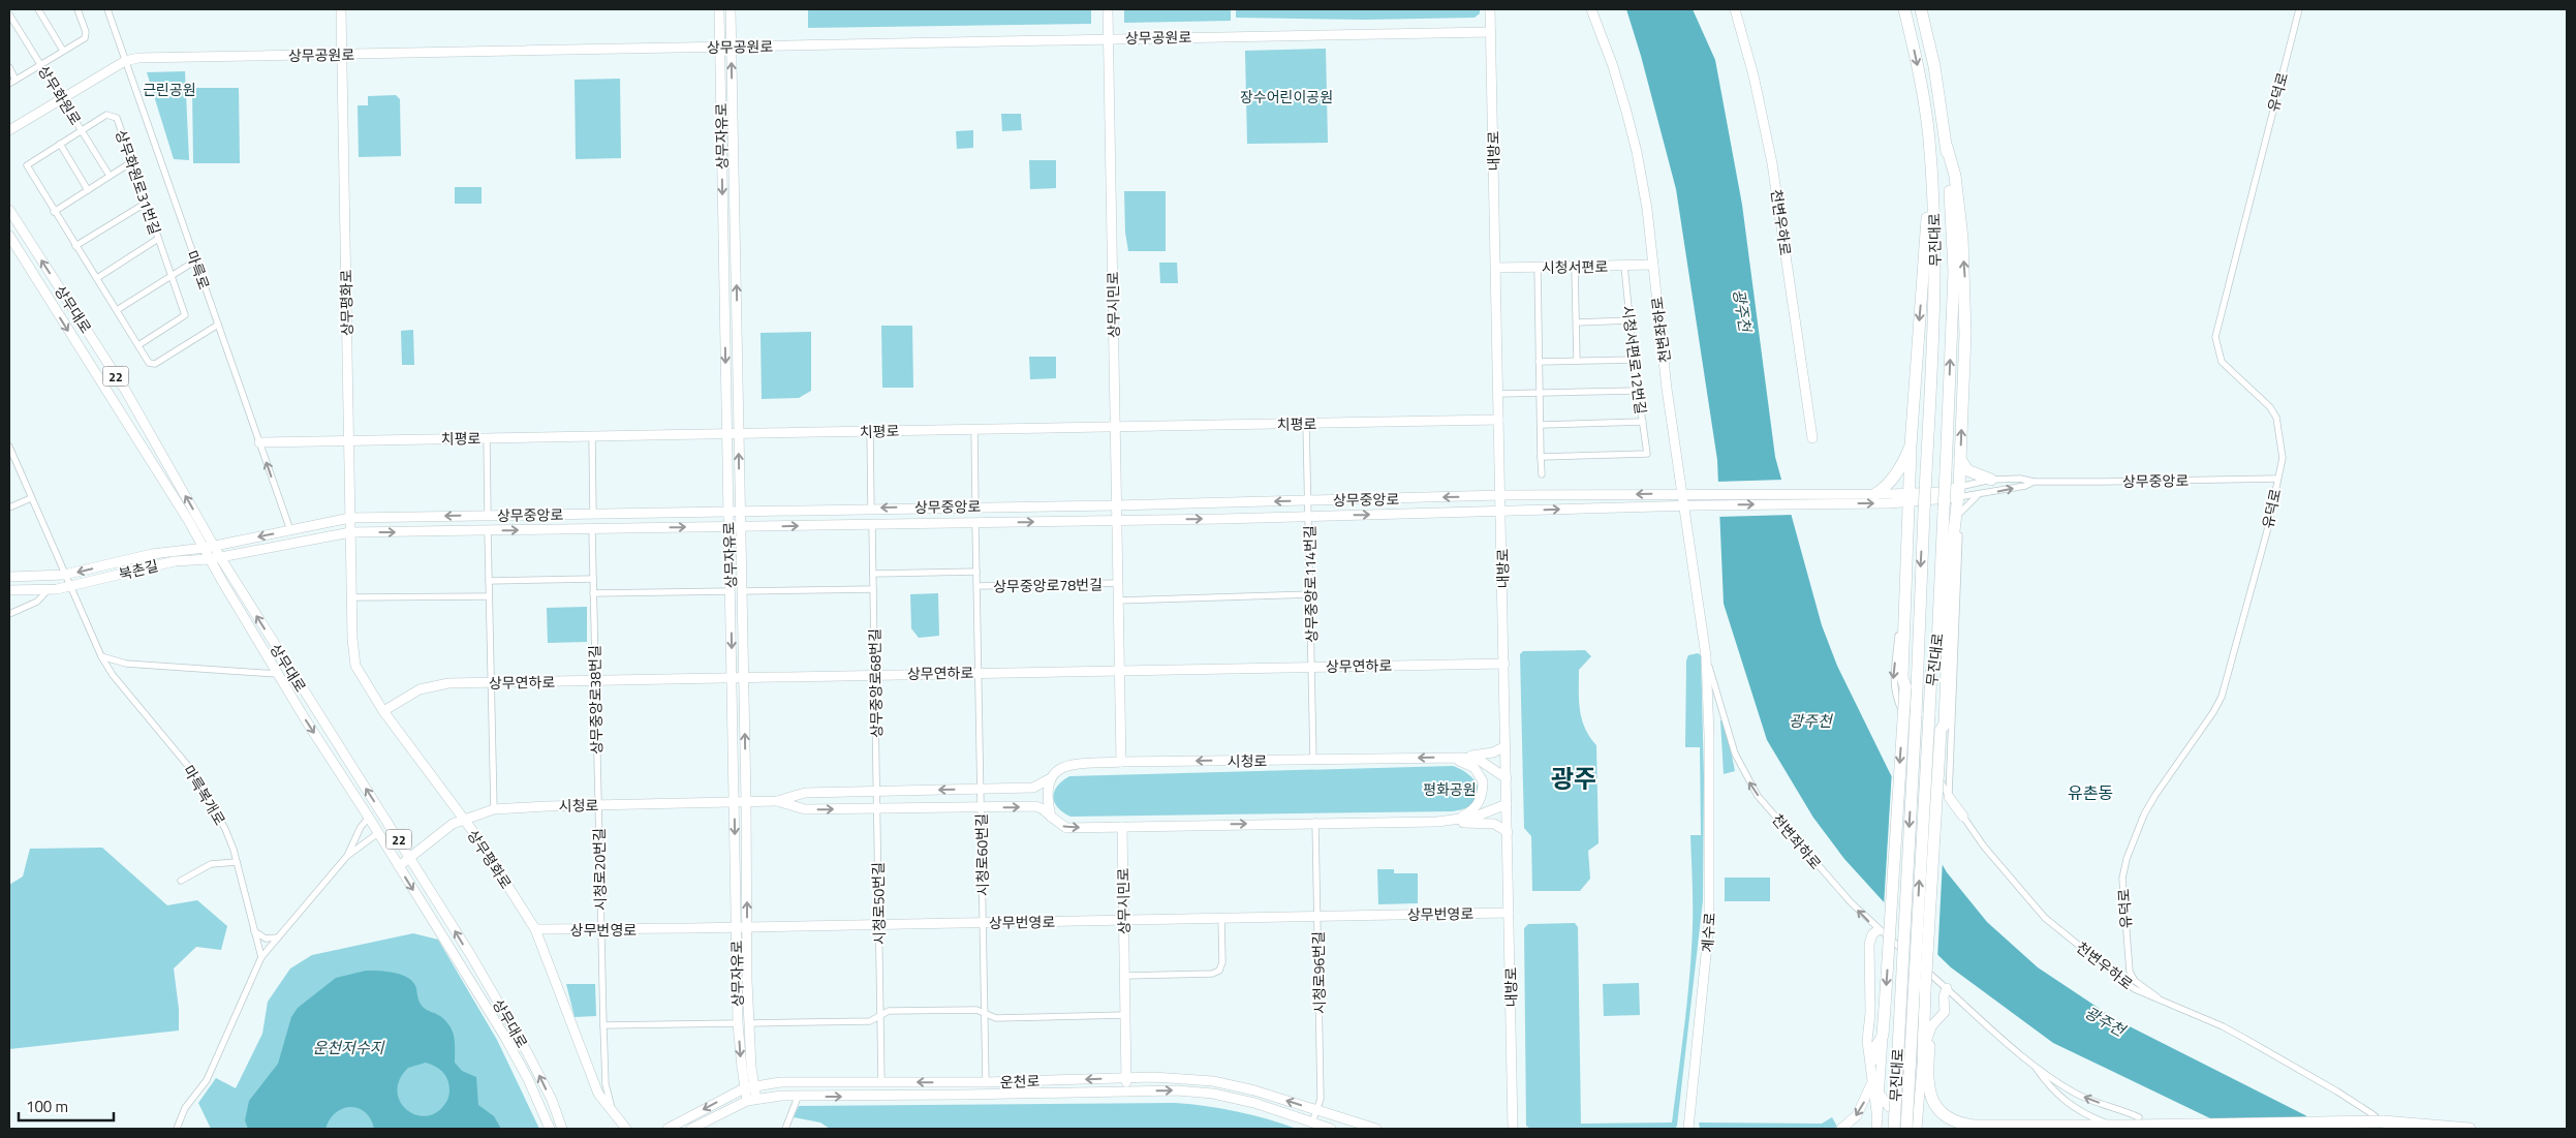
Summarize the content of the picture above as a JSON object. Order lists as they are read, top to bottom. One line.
{"streets":{"highway":["무진대로"],"street":["상무공원로","유덕로","상무화원로","상무자유로","내방로","상무화원로31번길","천변우하로","시청서편로","마륵로","상무평화로","상무시민로","상무대로","천변좌하로","시청서편로12번길","22","치평로","상무중앙로","북촌길","상무중앙로114번길","상무중앙로78번길","상무연하로","상무중앙로68번길","상무중앙로38번길","시청로","마륵복개로","시청로60번길","시청로20번길","시청로50번길","상무번영로","계수로","시청로96번길","운천로"]},"crossings":[["상무공원로","상무화원로"],["상무공원로","상무자유로"],["상무공원로","내방로"],["상무공원로","마륵로"],["상무공원로","상무평화로"],["상무공원로","상무시민로"],["유덕로","천변우하로"],["유덕로","상무중앙로"],["상무화원로","상무화원로31번길"],["상무자유로","치평로"],["상무자유로","상무중앙로"],["상무자유로","상무연하로"],["상무자유로","상무중앙로68번길"],["상무자유로","시청로"],["상무자유로","시청로50번길"],["상무자유로","상무번영로"],["상무자유로","운천로"],["내방로","시청서편로"],["내방로","치평로"],["내방로","상무중앙로"],["내방로","상무연하로"],["내방로","시청로"],["내방로","상무번영로"],["천변우하로","상무중앙로"],["시청서편로","천변좌하로"],["시청서편로","시청서편로12번길"],["마륵로","치평로"],["마륵로","상무중앙로"],["상무평화로","치평로"],["상무평화로","상무중앙로"],["상무평화로","상무연하로"],["상무평화로","시청로"],["상무평화로","시청로20번길"],["상무평화로","상무번영로"],["상무시민로","치평로"],["상무시민로","상무중앙로"],["상무시민로","상무중앙로78번길"],["상무시민로","상무연하로"],["상무시민로","시청로"],["상무시민로","상무번영로"],["상무시민로","운천로"],["상무대로","상무중앙로"],["상무대로","북촌길"],["상무대로","시청로"],["천변좌하로","상무중앙로"],["천변좌하로","계수로"],["치평로","상무중앙로114번길"],["상무중앙로","북촌길"],["상무중앙로","상무중앙로114번길"],["상무중앙로","상무중앙로78번길"],["상무중앙로","상무중앙로68번길"],["상무중앙로","상무중앙로38번길"],["북촌길","마륵복개로"],["상무중앙로114번길","상무연하로"],["상무중앙로114번길","시청로"],["상무중앙로78번길","상무연하로"],["상무중앙로78번길","시청로"],["상무중앙로78번길","시청로60번길"],["상무연하로","상무중앙로68번길"],["상무연하로","상무중앙로38번길"],["상무중앙로68번길","시청로"],["상무중앙로68번길","시청로50번길"],["상무중앙로38번길","시청로"],["상무중앙로38번길","시청로20번길"],["시청로","시청로60번길"],["시청로","시청로20번길"],["시청로","시청로50번길"],["시청로","시청로96번길"],["시청로60번길","상무번영로"],["시청로60번길","운천로"],["시청로20번길","상무번영로"],["시청로50번길","상무번영로"],["시청로50번길","운천로"],["상무번영로","시청로96번길"],["시청로96번길","운천로"]],"districts":["광주","유촌동"],"water":["광주천","운천저수지"],"parks":["근린공원","장수어린이공원","평화공원"],"scale_bar":"100 m"}
